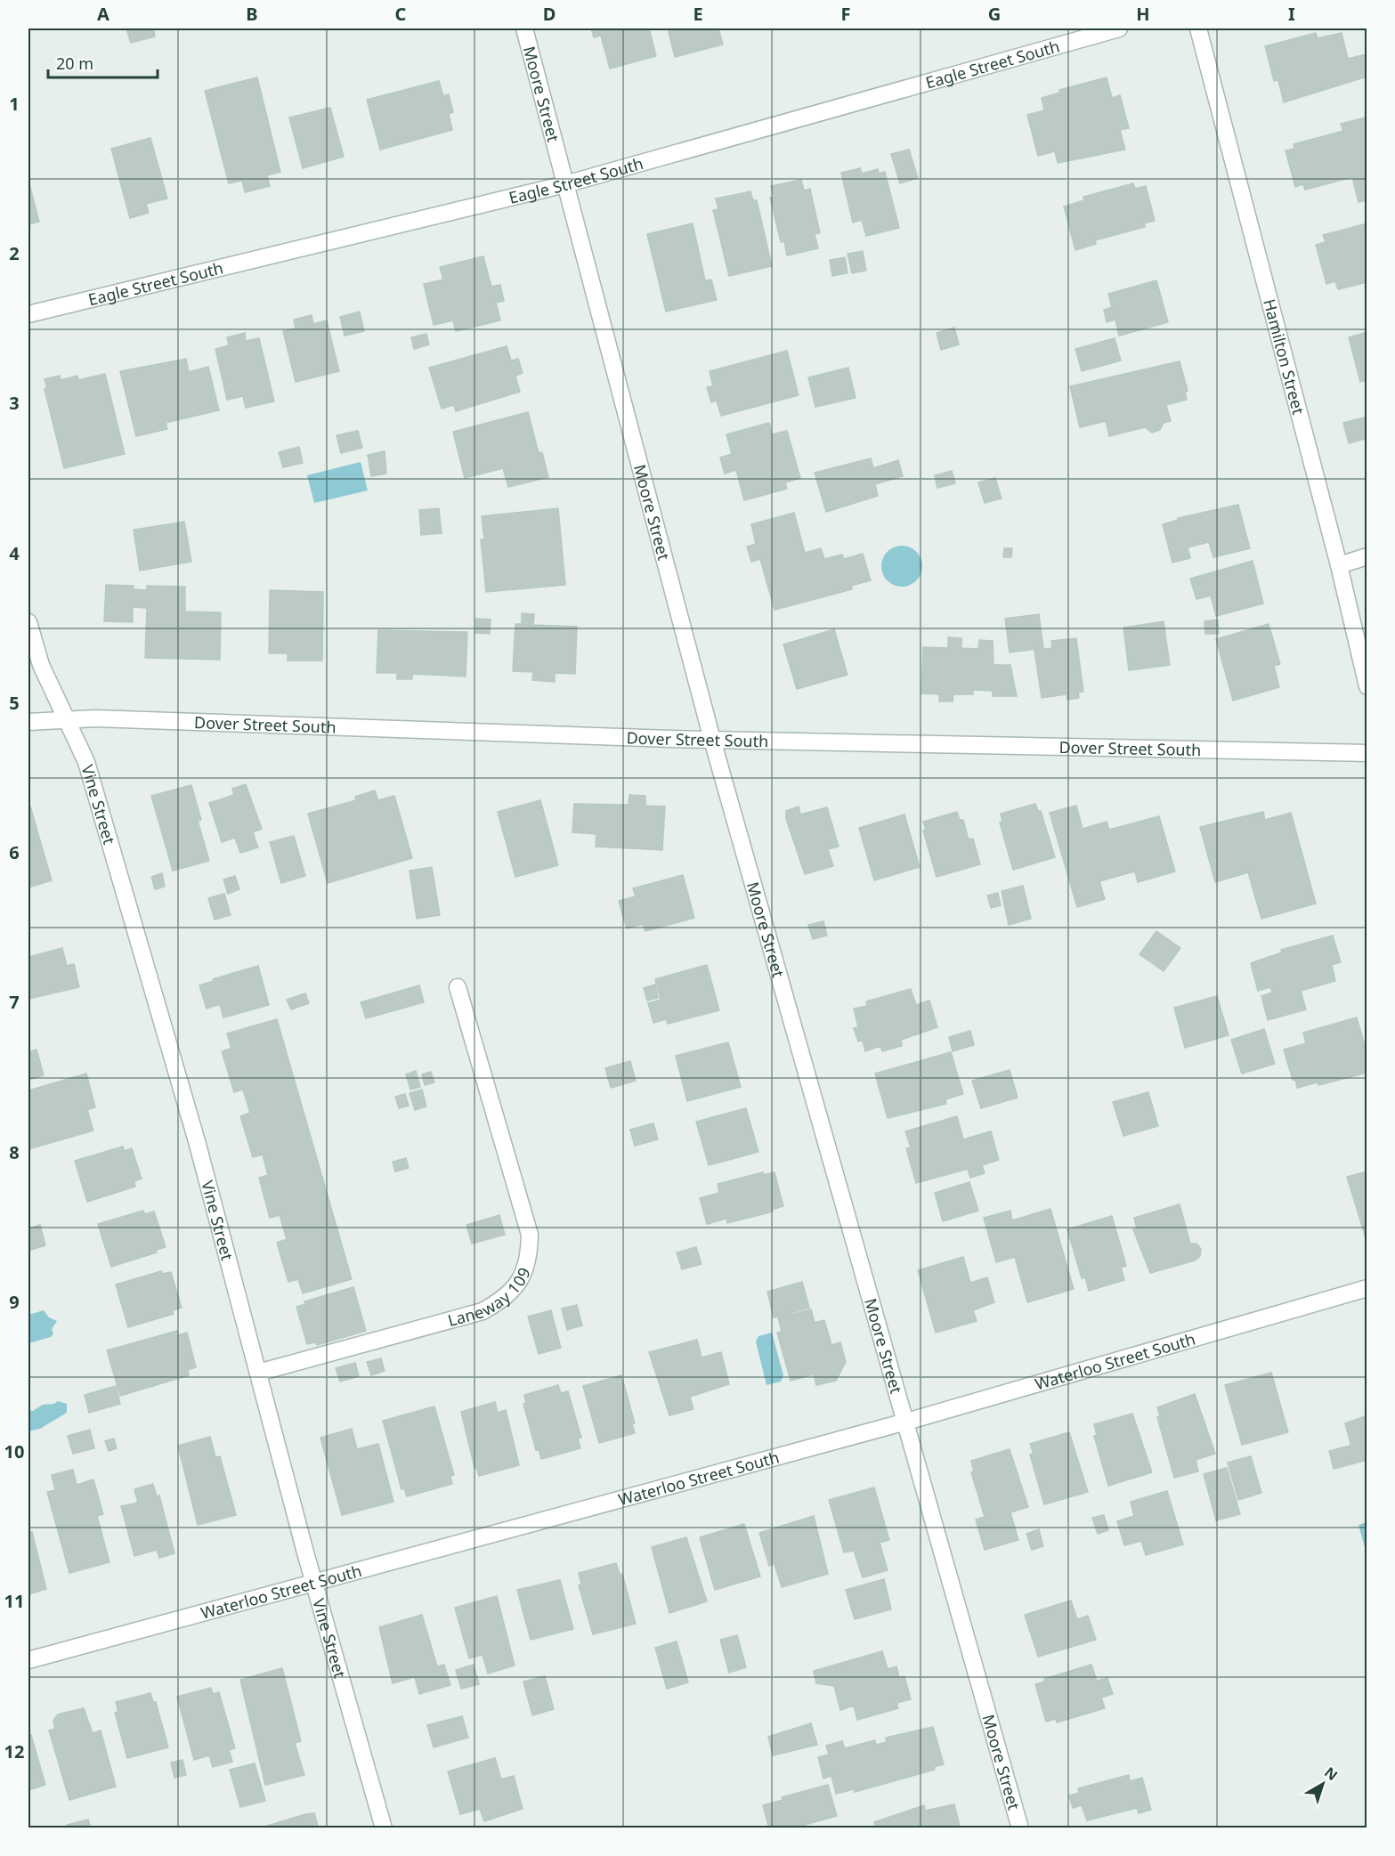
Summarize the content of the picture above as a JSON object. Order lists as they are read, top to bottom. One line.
{"streets":{"street":["Eagle Street South","Moore Street","Hamilton Street","Dover Street South","Vine Street","Laneway 109","Waterloo Street South"]},"crossings":[["Eagle Street South","Moore Street"],["Moore Street","Dover Street South"],["Moore Street","Waterloo Street South"],["Dover Street South","Vine Street"],["Vine Street","Laneway 109"],["Vine Street","Waterloo Street South"]],"scale_bar":"20 m","north":"top right","grid":{"columns":["A","B","C","D","E","F","G","H","I"],"rows":["1","2","3","4","5","6","7","8","9","10","11","12"]}}
